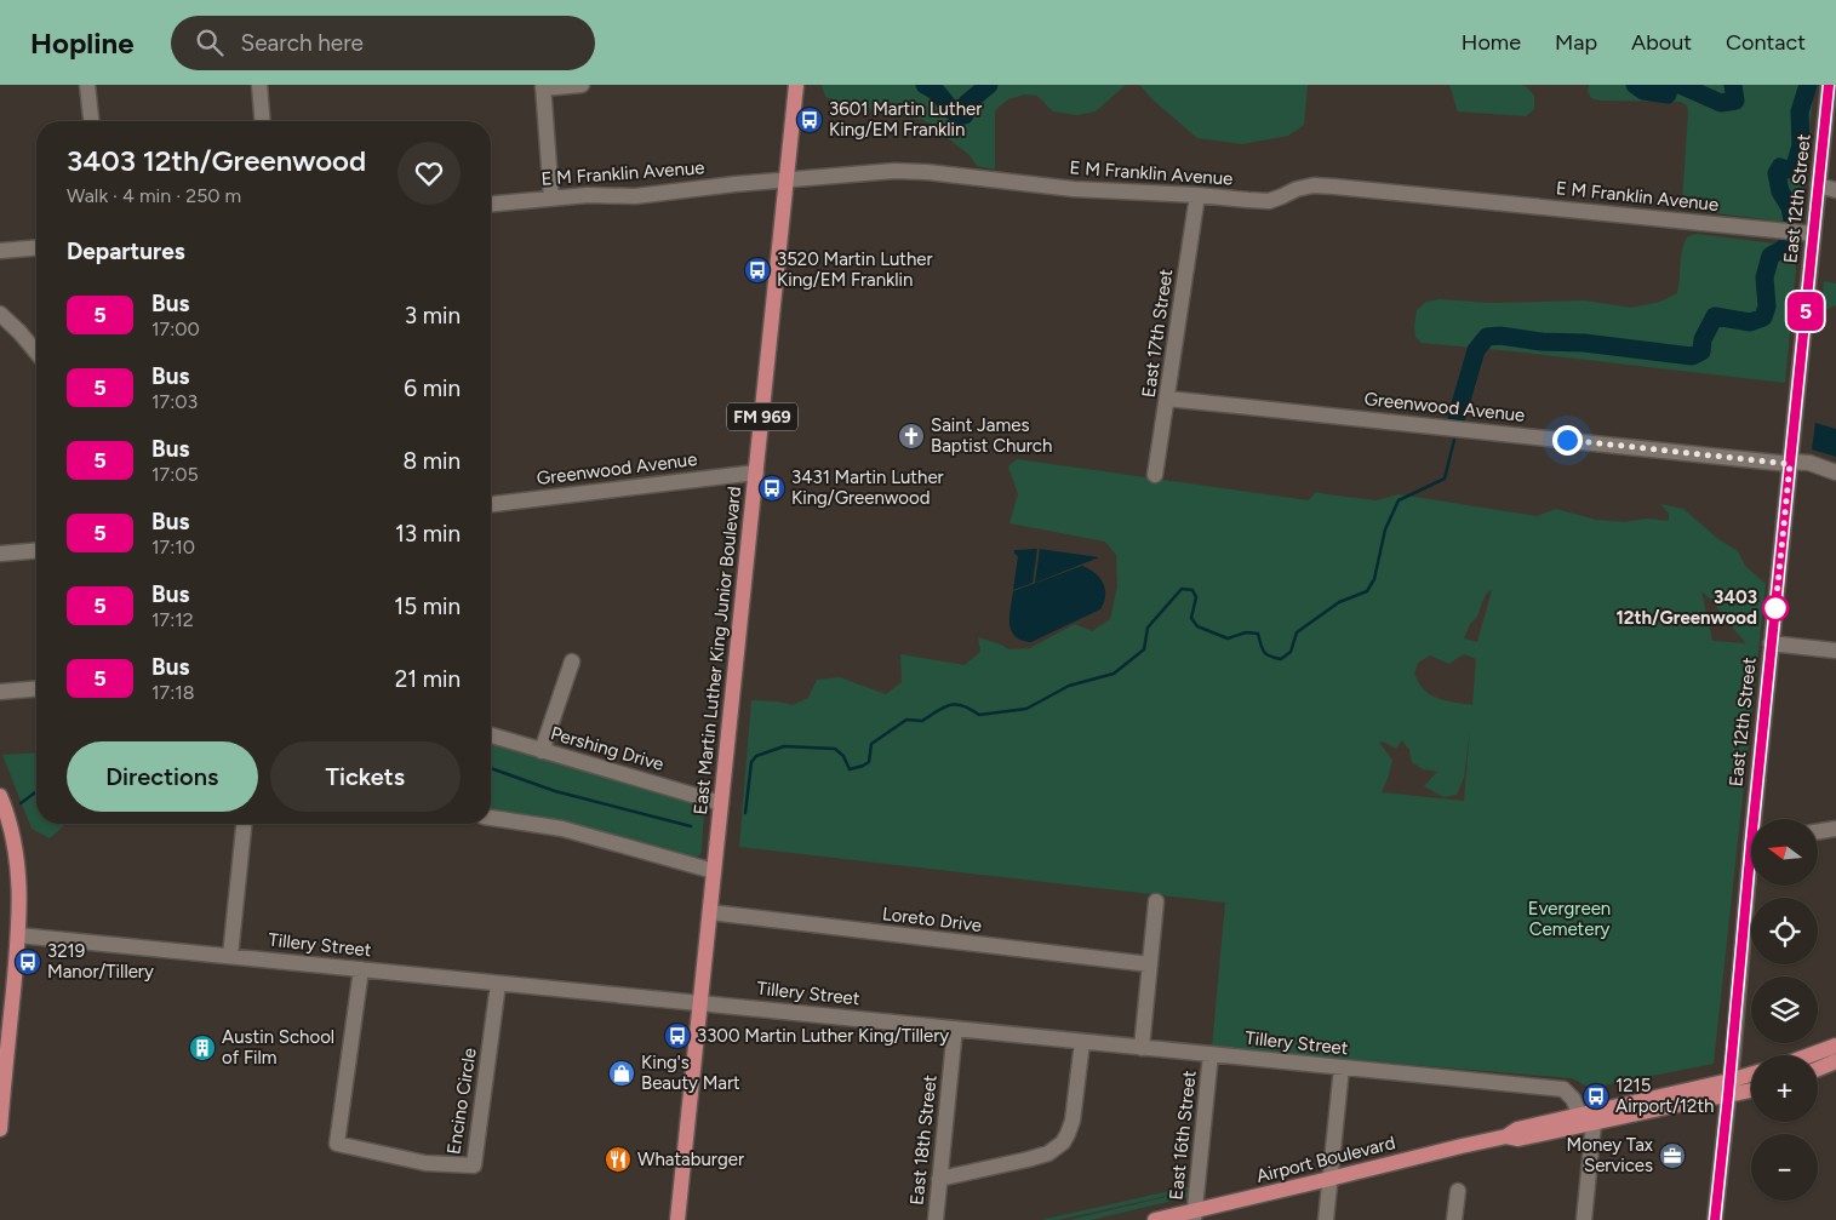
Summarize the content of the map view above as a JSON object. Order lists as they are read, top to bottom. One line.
{"streets":{"main road":["FM 969","East Martin Luther King Junior Boulevard","Airport Boulevard"],"street":["E M Franklin Avenue","East 12th Street","East 17th Street","Greenwood Avenue","Pershing Drive","Loreto Drive","Tillery Street","Encino Circle","East 16th Street","East 18th Street"]},"crossings":[["E M Franklin Avenue","East 12th Street"],["E M Franklin Avenue","East 17th Street"],["E M Franklin Avenue","East Martin Luther King Junior Boulevard"],["East 12th Street","Greenwood Avenue"],["East 12th Street","Airport Boulevard"],["East 17th Street","Greenwood Avenue"],["Greenwood Avenue","East Martin Luther King Junior Boulevard"],["East Martin Luther King Junior Boulevard","Pershing Drive"],["East Martin Luther King Junior Boulevard","Loreto Drive"],["East Martin Luther King Junior Boulevard","Tillery Street"],["Tillery Street","Encino Circle"],["Tillery Street","East 16th Street"],["Tillery Street","East 18th Street"],["Tillery Street","Airport Boulevard"],["East 16th Street","Airport Boulevard"]],"parks":["Evergreen Cemetery"],"places":{"bus stop":["3601 Martin Luther King/EM Franklin","3520 Martin Luther King/EM Franklin","3431 Martin Luther King/Greenwood","3219 Manor/Tillery","3300 Martin Luther King/Tillery","1215 Airport/12th"],"church":["Saint James Baptist Church"],"other":["3403 12th/Greenwood"],"building":["Austin School of Film"],"shop":["King's Beauty Mart"],"office":["Money Tax Services"],"restaurant":["Whataburger"]},"lines":["bus line 5"],"north":"left","page":{"header":"Hopline","search":"Search here","nav":["Home","Map","About","Contact"],"on_map":"5","heading":[["3403 12th/Greenwood","Walk · 4 min · 250 m"],"Departures"],"list":[{"mark":"5","name":"Bus","note":"17:00","value":"3 min"},{"mark":"5","name":"Bus","note":"17:03","value":"6 min"},{"mark":"5","name":"Bus","note":"17:05","value":"8 min"},{"mark":"5","name":"Bus","note":"17:10","value":"13 min"},{"mark":"5","name":"Bus","note":"17:12","value":"15 min"},{"mark":"5","name":"Bus","note":"17:18","value":"21 min"}],"buttons":["Directions","Tickets"],"map_buttons":["+","−"]}}
